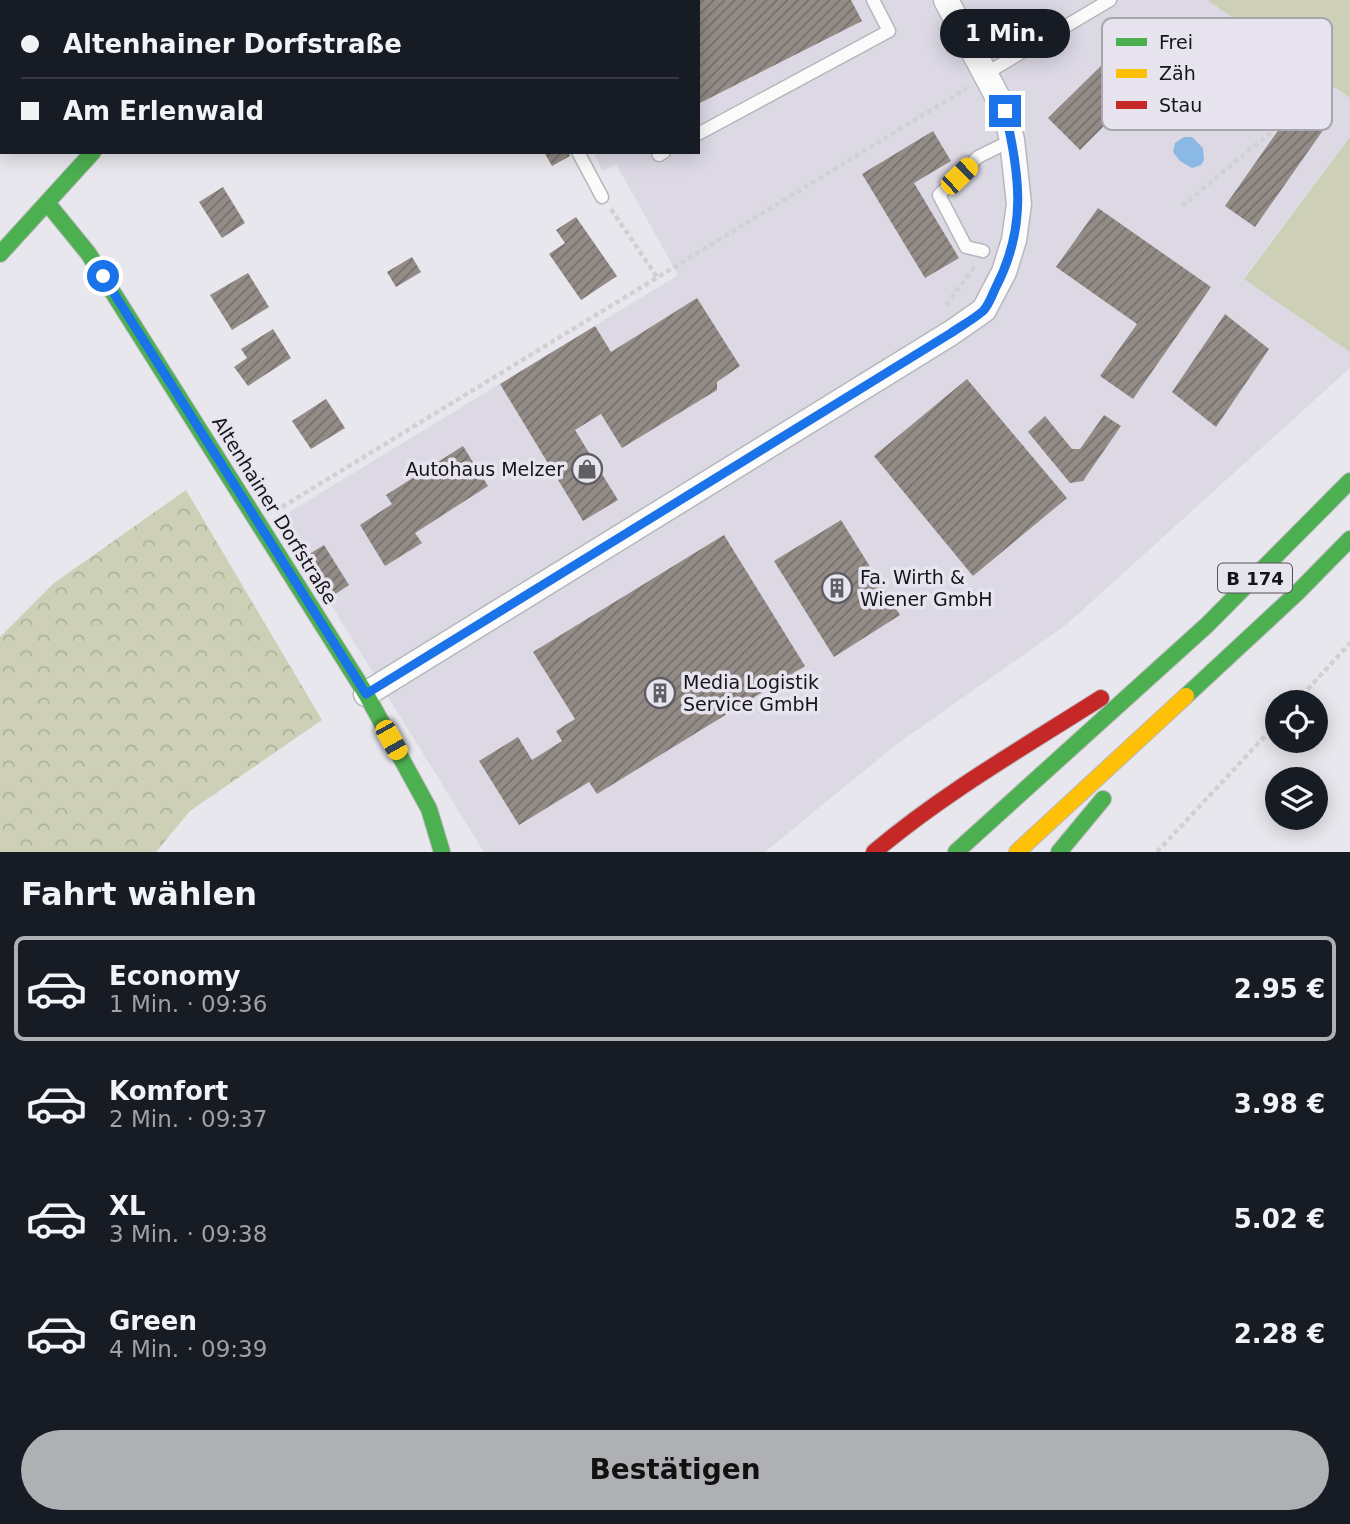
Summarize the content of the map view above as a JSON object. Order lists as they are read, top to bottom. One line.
{"streets":{"main road":["Altenhainer Dorfstraße","B 174"]},"places":{"shop":["Autohaus Melzer"],"building":["Fa. Wirth & Wiener GmbH","Media Logistik Service GmbH"]},"legend":["Frei","Zäh","Stau"],"page":{"banner":["Altenhainer Dorfstraße","Am Erlenwald"],"bubble":"1 Min.","heading":"Fahrt wählen","list":[{"name":"Economy","note":"1 Min. · 09:36","value":"2.95 €"},{"name":"Komfort","note":"2 Min. · 09:37","value":"3.98 €"},{"name":"XL","note":"3 Min. · 09:38","value":"5.02 €"},{"name":"Green","note":"4 Min. · 09:39","value":"2.28 €"}],"buttons":"Bestätigen"}}
